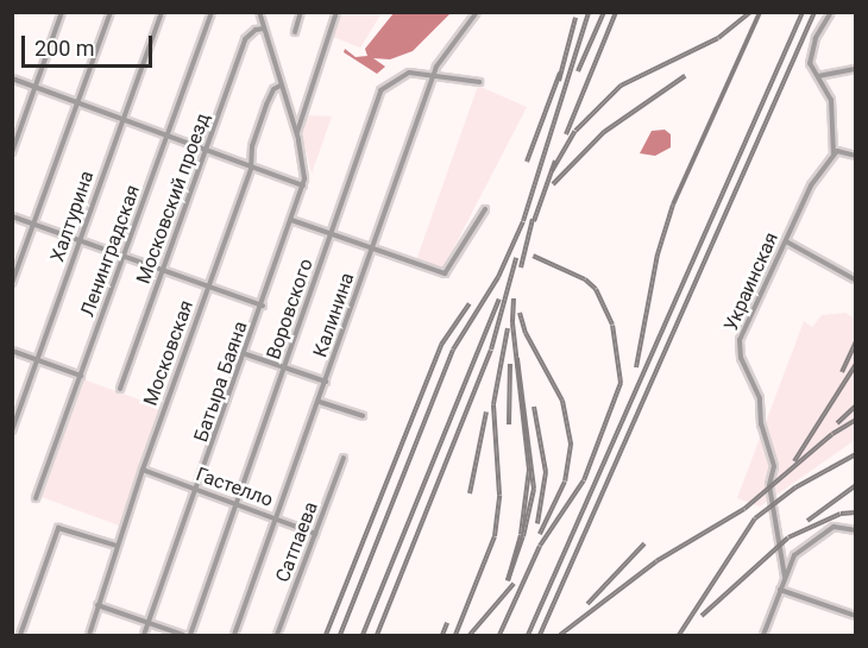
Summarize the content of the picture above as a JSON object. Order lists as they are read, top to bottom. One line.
{"streets":{"street":["Московский проезд","Халтурина","Ленинградская","Украинская","Воровского","Калинина","Московская","Батыра Баяна","Гастелло","Сатпаева"]},"crossings":[["Московский проезд","Батыра Баяна"],["Воровского","Калинина"],["Воровского","Гастелло"],["Калинина","Гастелло"],["Московская","Батыра Баяна"],["Московская","Гастелло"],["Батыра Баяна","Гастелло"],["Гастелло","Сатпаева"]],"scale_bar":"200 m"}
